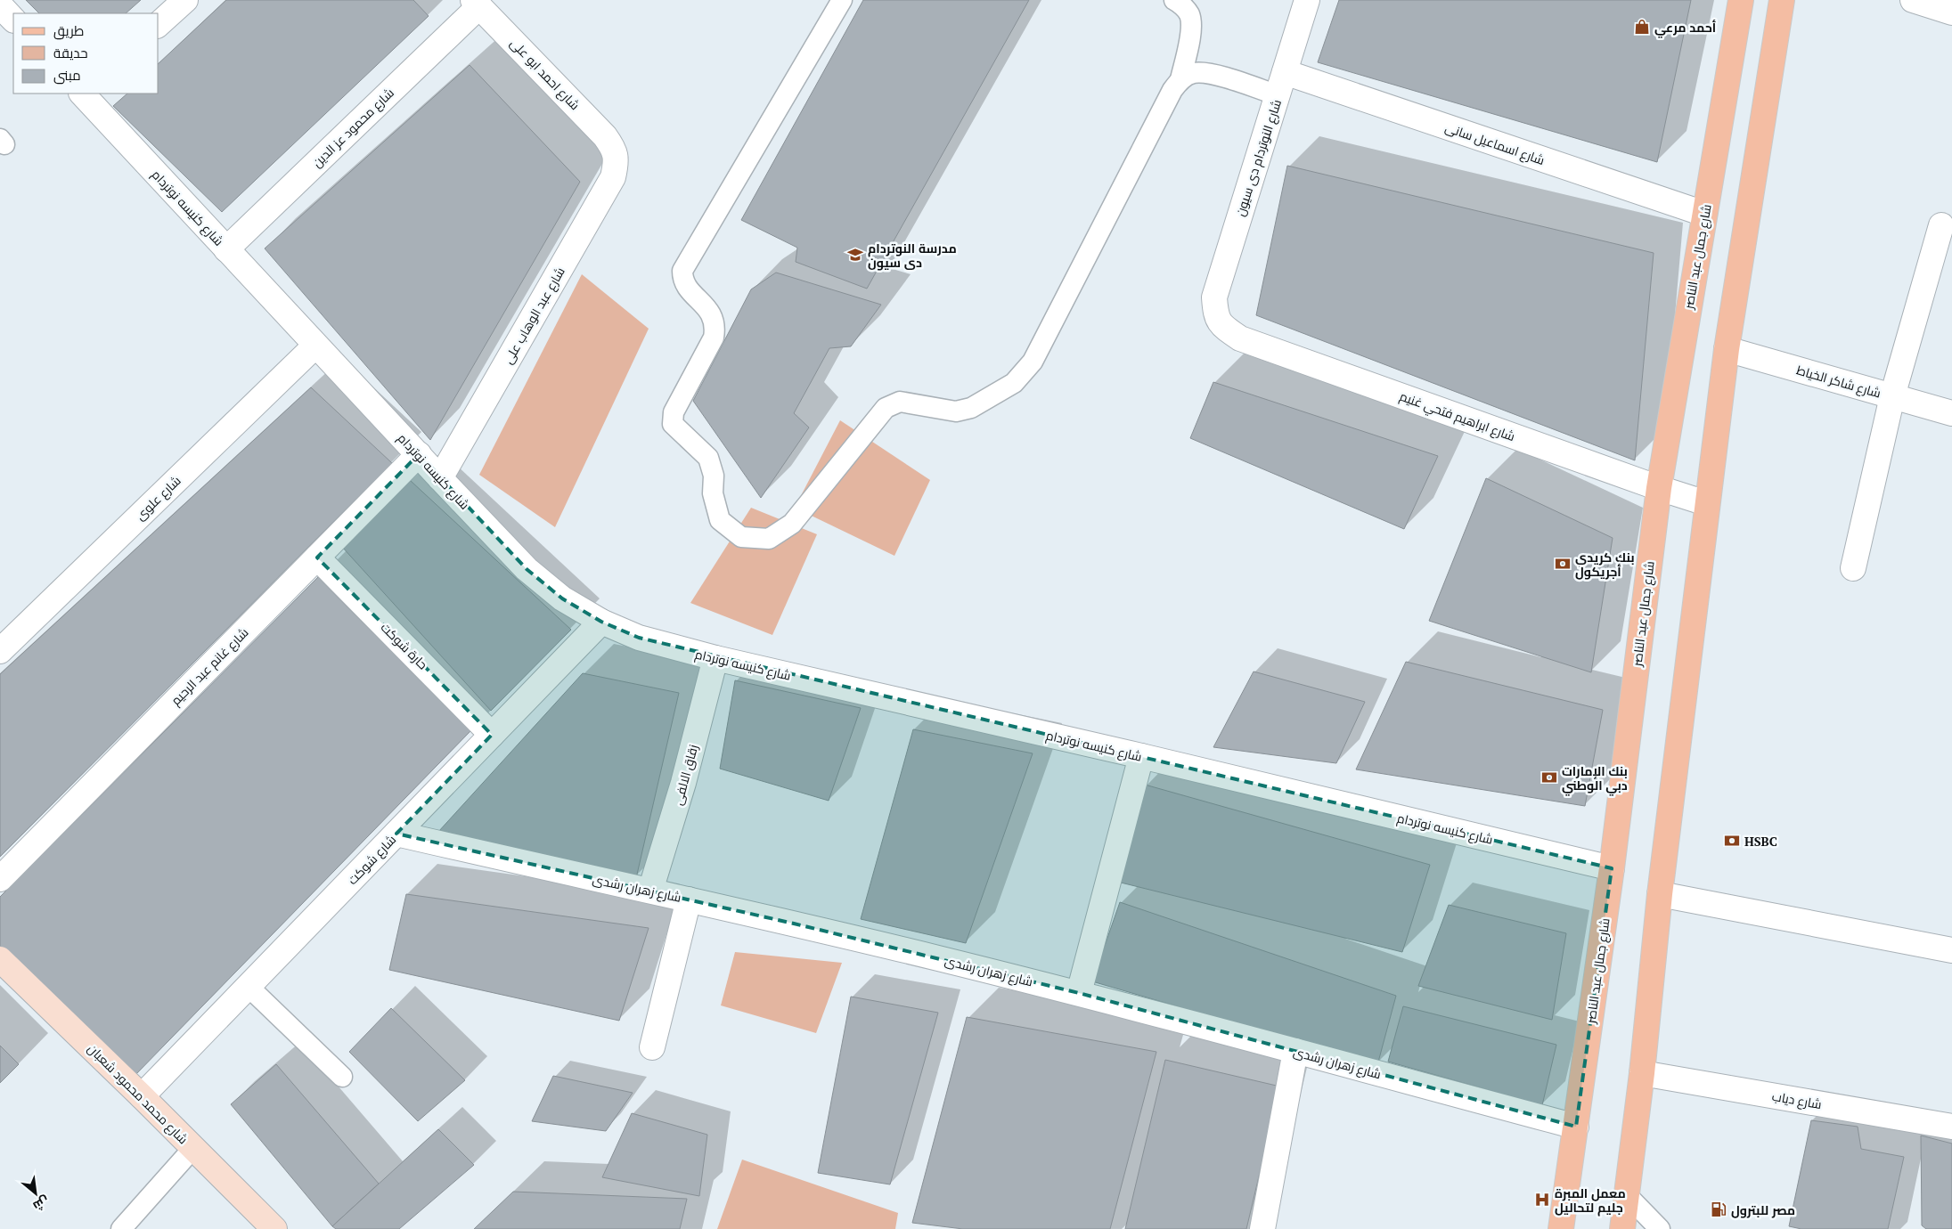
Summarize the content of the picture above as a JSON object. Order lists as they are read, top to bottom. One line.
{"streets":{"main road":["شارع جمال عبد الناصر"],"street":["شارع احمد ابو على","شارع محمود عز الدين","شارع اسماعيل سانى","شارع النوتردام دى سيون","شارع كنيسه نوتردام","شارع عبد الوهاب على","شارع شاكر الخياط","شارع ابراهيم فتحي غنيم","شارع علوى","حارة شوكت","شارع غانم عبد الرحيم","زقاق الالفى","شارع شوكت","شارع زهران رشدى","شارع محمد محمود شعبان","شارع دياب"]},"crossings":[["شارع احمد ابو على","شارع محمود عز الدين"],["شارع احمد ابو على","شارع عبد الوهاب على"],["شارع محمود عز الدين","شارع كنيسه نوتردام"],["شارع اسماعيل سانى","شارع النوتردام دى سيون"],["شارع اسماعيل سانى","شارع جمال عبد الناصر"],["شارع النوتردام دى سيون","شارع ابراهيم فتحي غنيم"],["شارع كنيسه نوتردام","شارع جمال عبد الناصر"],["شارع كنيسه نوتردام","شارع عبد الوهاب على"],["شارع كنيسه نوتردام","شارع علوى"],["شارع كنيسه نوتردام","شارع غانم عبد الرحيم"],["شارع كنيسه نوتردام","زقاق الالفى"],["شارع كنيسه نوتردام","شارع شوكت"],["شارع جمال عبد الناصر","شارع ابراهيم فتحي غنيم"],["شارع جمال عبد الناصر","شارع زهران رشدى"],["حارة شوكت","شارع غانم عبد الرحيم"],["حارة شوكت","شارع شوكت"],["زقاق الالفى","شارع زهران رشدى"],["شارع شوكت","شارع زهران رشدى"],["شارع شوكت","شارع محمد محمود شعبان"]],"places":{"shop":["أحمد مرعي"],"school or university":["مدرسة النوتردام دى سيون"],"bank":["بنك كريدي أجريكول","بنك الإمارات دبي الوطني","HSBC"],"hospital":["معمل المبرة جليم لتحاليل"],"fuel station":["مصر للبترول"]},"legend":["طريق","حديقة","مبنى"],"north":"bottom right"}
